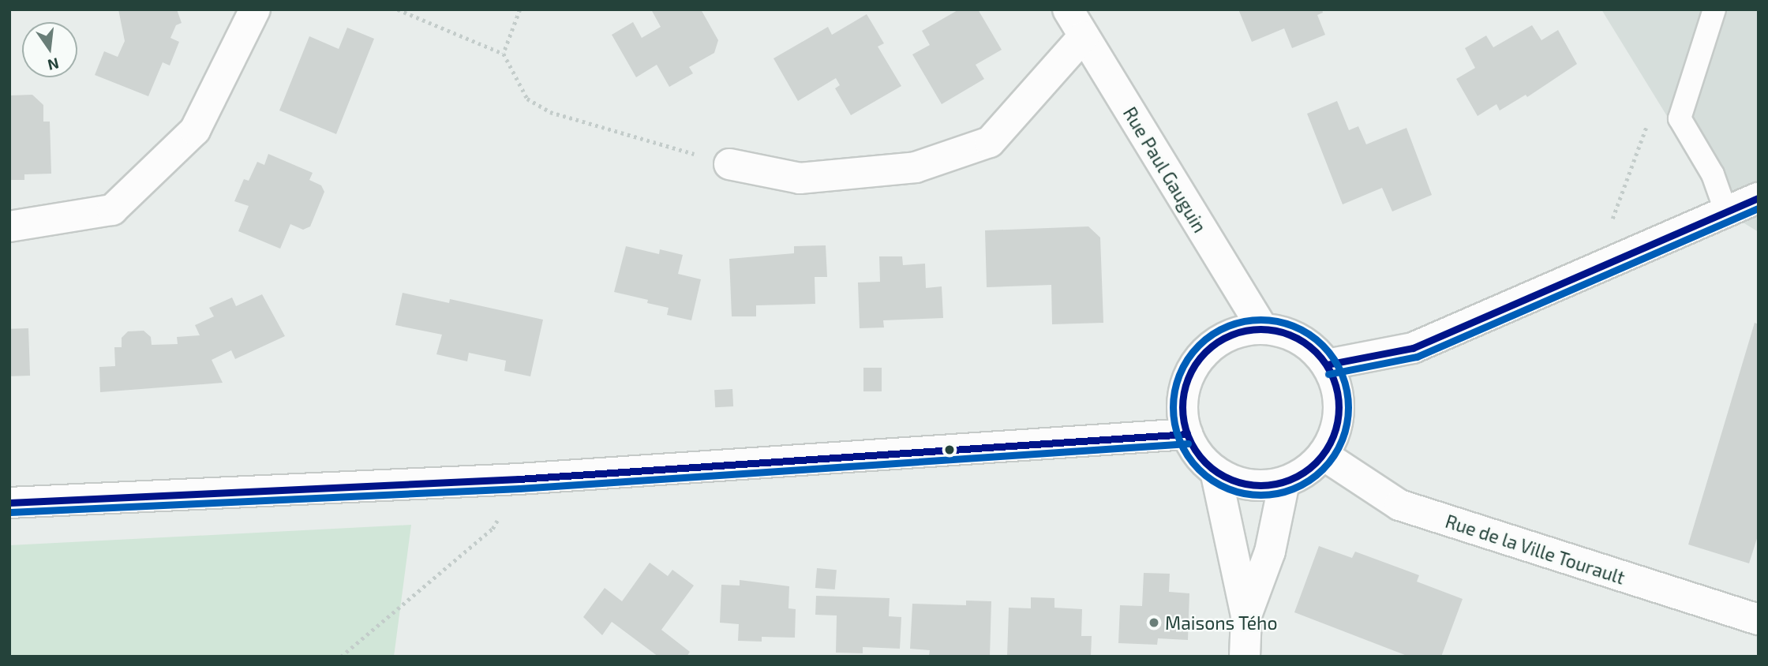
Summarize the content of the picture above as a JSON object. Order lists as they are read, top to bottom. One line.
{"streets":{"street":["Rue Paul Gauguin","Rue de la Ville Tourault"]},"crossings":[["Rue Paul Gauguin","Rue de la Ville Tourault"]],"places":["Maisons Tého"],"north":"bottom"}
